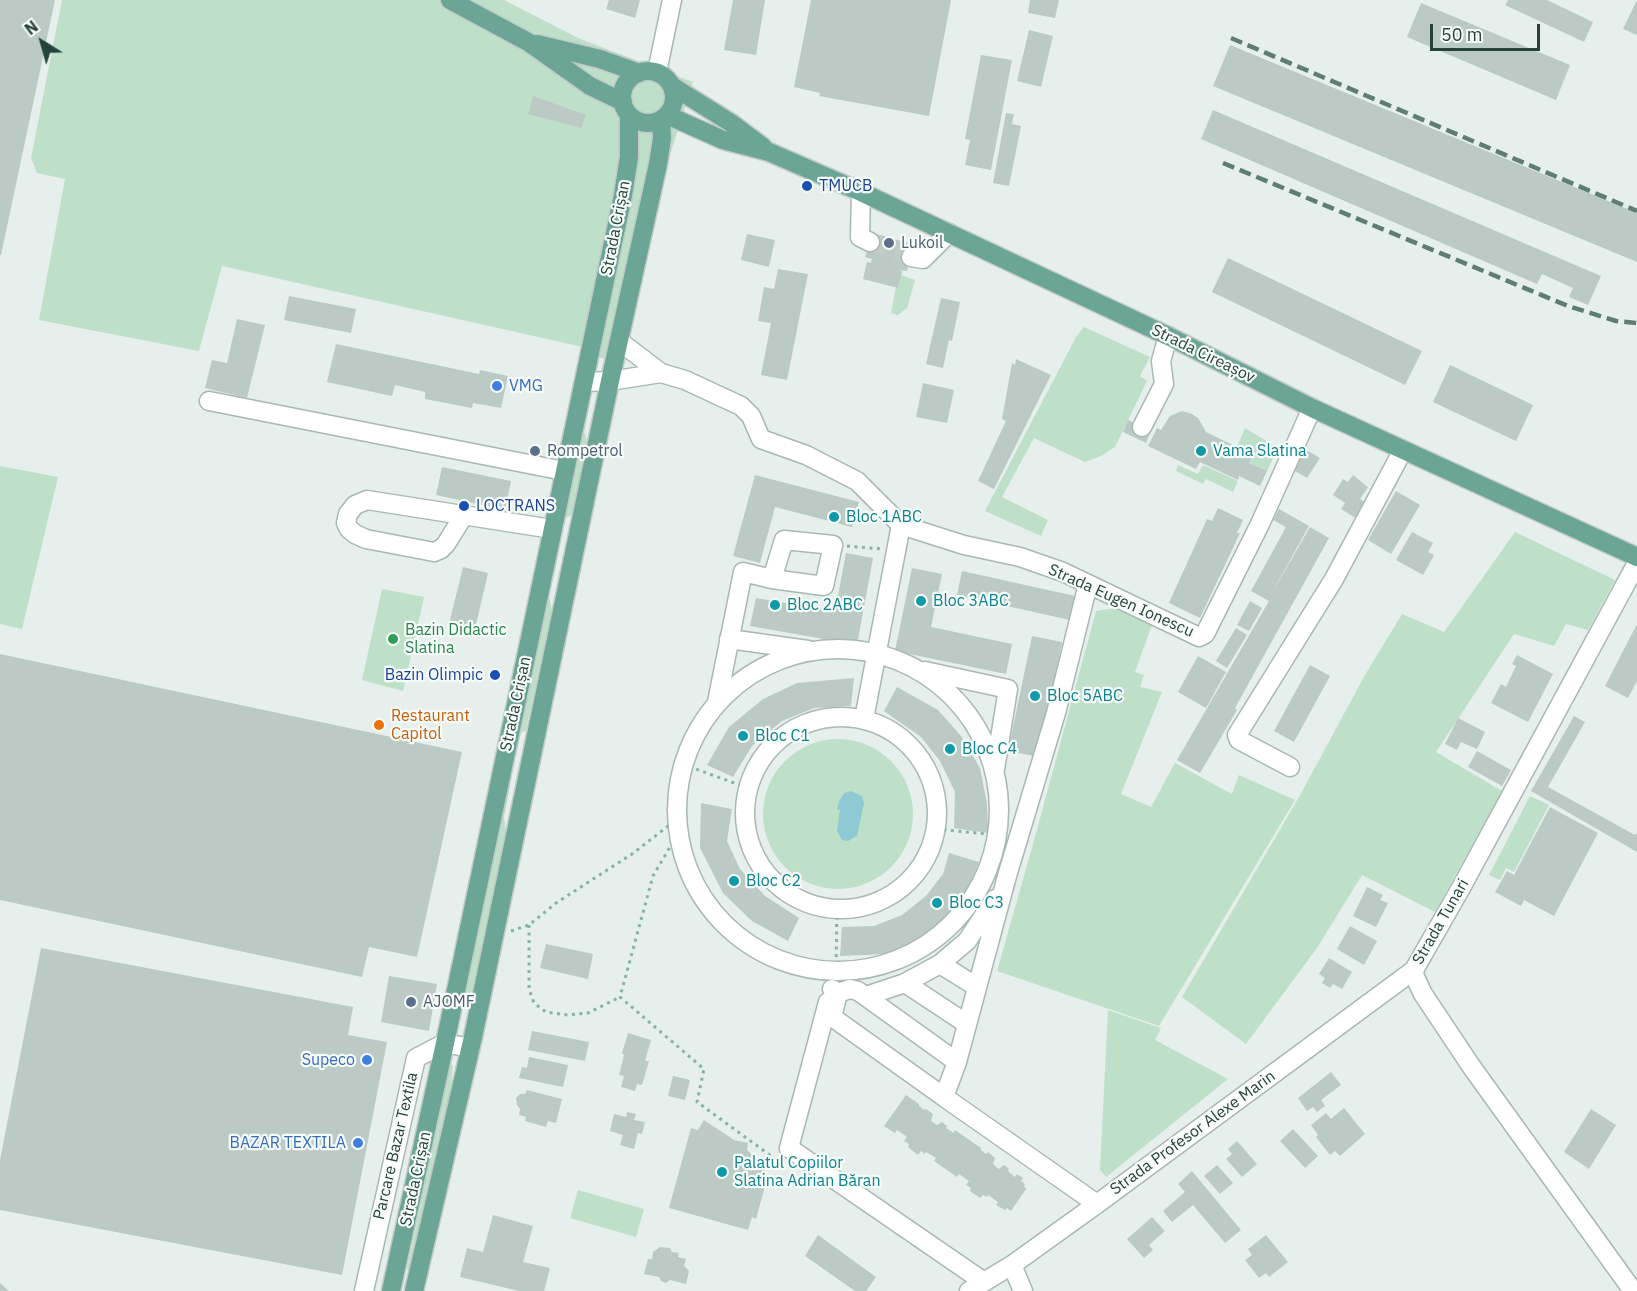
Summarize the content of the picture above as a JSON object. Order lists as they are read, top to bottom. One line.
{"streets":{"main road":["Strada Crișan","Strada Cireașov"],"street":["Strada Eugen Ionescu","Strada Tunari","Strada Profesor Alexe Marin","Parcare Bazar Textila"]},"crossings":[["Strada Crișan","Strada Cireașov"],["Strada Crișan","Strada Eugen Ionescu"],["Strada Crișan","Parcare Bazar Textila"],["Strada Cireașov","Strada Eugen Ionescu"],["Strada Tunari","Strada Profesor Alexe Marin"]],"places":["TMUCB","Lukoil","VMG","Rompetrol","Vama Slatina","LOCTRANS","Bloc 1ABC","Bloc 3ABC","Bloc 2ABC","Bazin Didactic Slatina","Bazin Olimpic","Bloc 5ABC","Restaurant Capitol","Bloc C1","Bloc C4","Bloc C2","Bloc C3","AJOMF","Supeco","BAZAR TEXTILA","Palatul Copiilor Slatina Adrian Băran"],"scale_bar":"50 m","north":"top left"}
